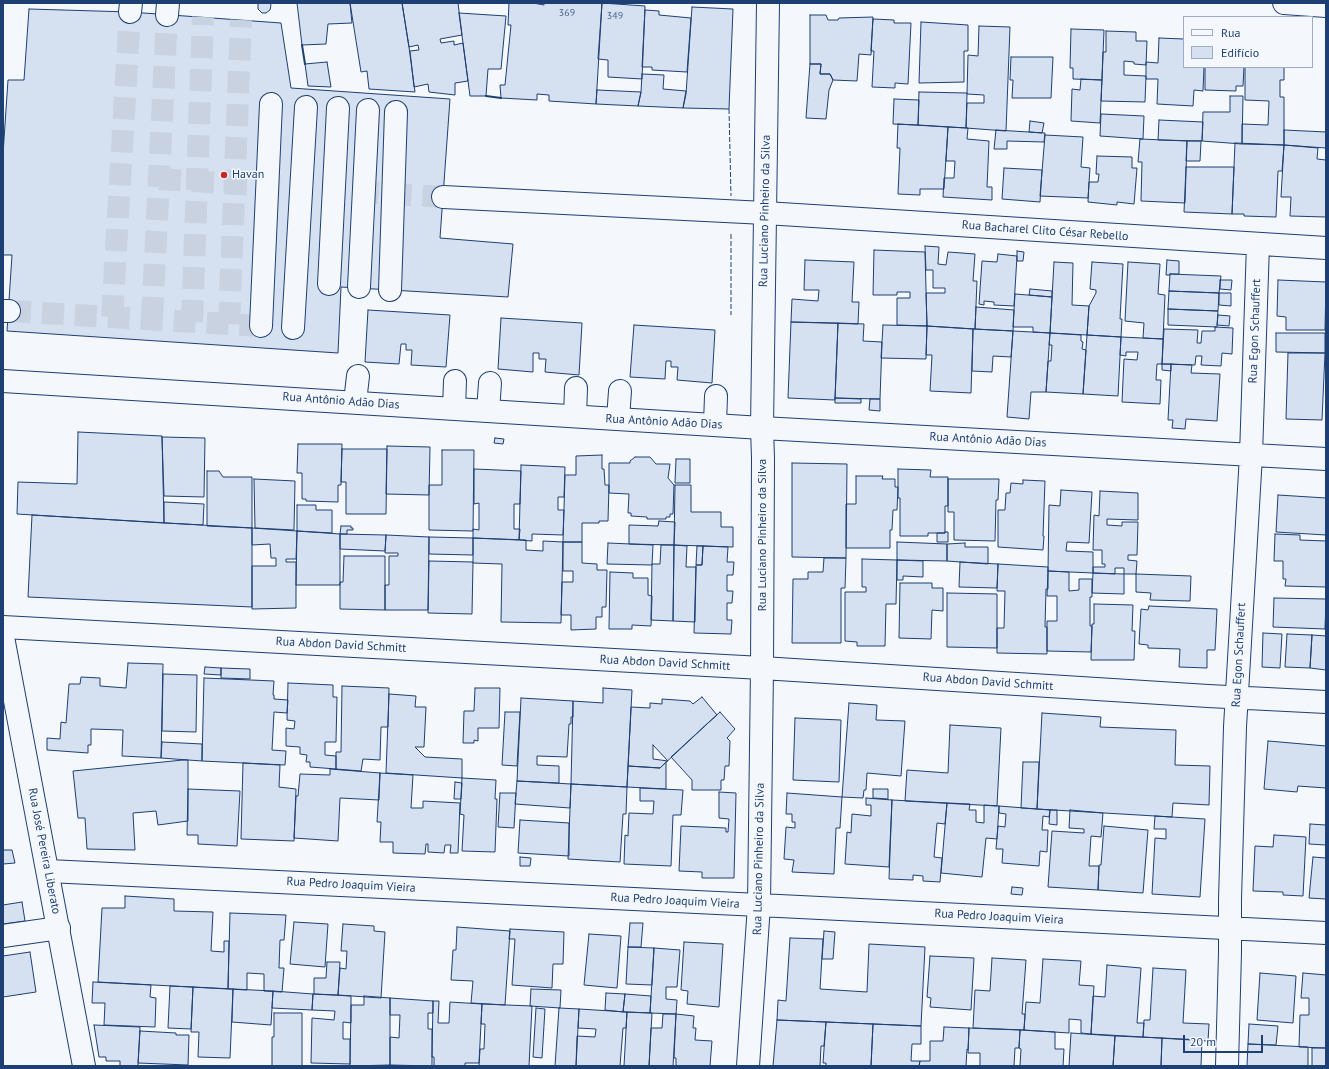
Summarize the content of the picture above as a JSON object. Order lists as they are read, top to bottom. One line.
{"streets":{"street":["Rua Luciano Pinheiro da Silva","Rua Bacharel Clito César Rebello","Rua Egon Schauffert","Rua Antônio Adão Dias","Rua Abdon David Schmitt","Rua José Pereira Liberato","Rua Pedro Joaquim Vieira"]},"crossings":[["Rua Luciano Pinheiro da Silva","Rua Bacharel Clito César Rebello"],["Rua Luciano Pinheiro da Silva","Rua Antônio Adão Dias"],["Rua Luciano Pinheiro da Silva","Rua Abdon David Schmitt"],["Rua Luciano Pinheiro da Silva","Rua Pedro Joaquim Vieira"],["Rua Bacharel Clito César Rebello","Rua Egon Schauffert"],["Rua Egon Schauffert","Rua Antônio Adão Dias"],["Rua Egon Schauffert","Rua Abdon David Schmitt"],["Rua Egon Schauffert","Rua Pedro Joaquim Vieira"],["Rua José Pereira Liberato","Rua Pedro Joaquim Vieira"]],"places":["Havan"],"house_numbers":["369","349"],"legend":["Rua","Edifício"],"scale_bar":"20 m"}
